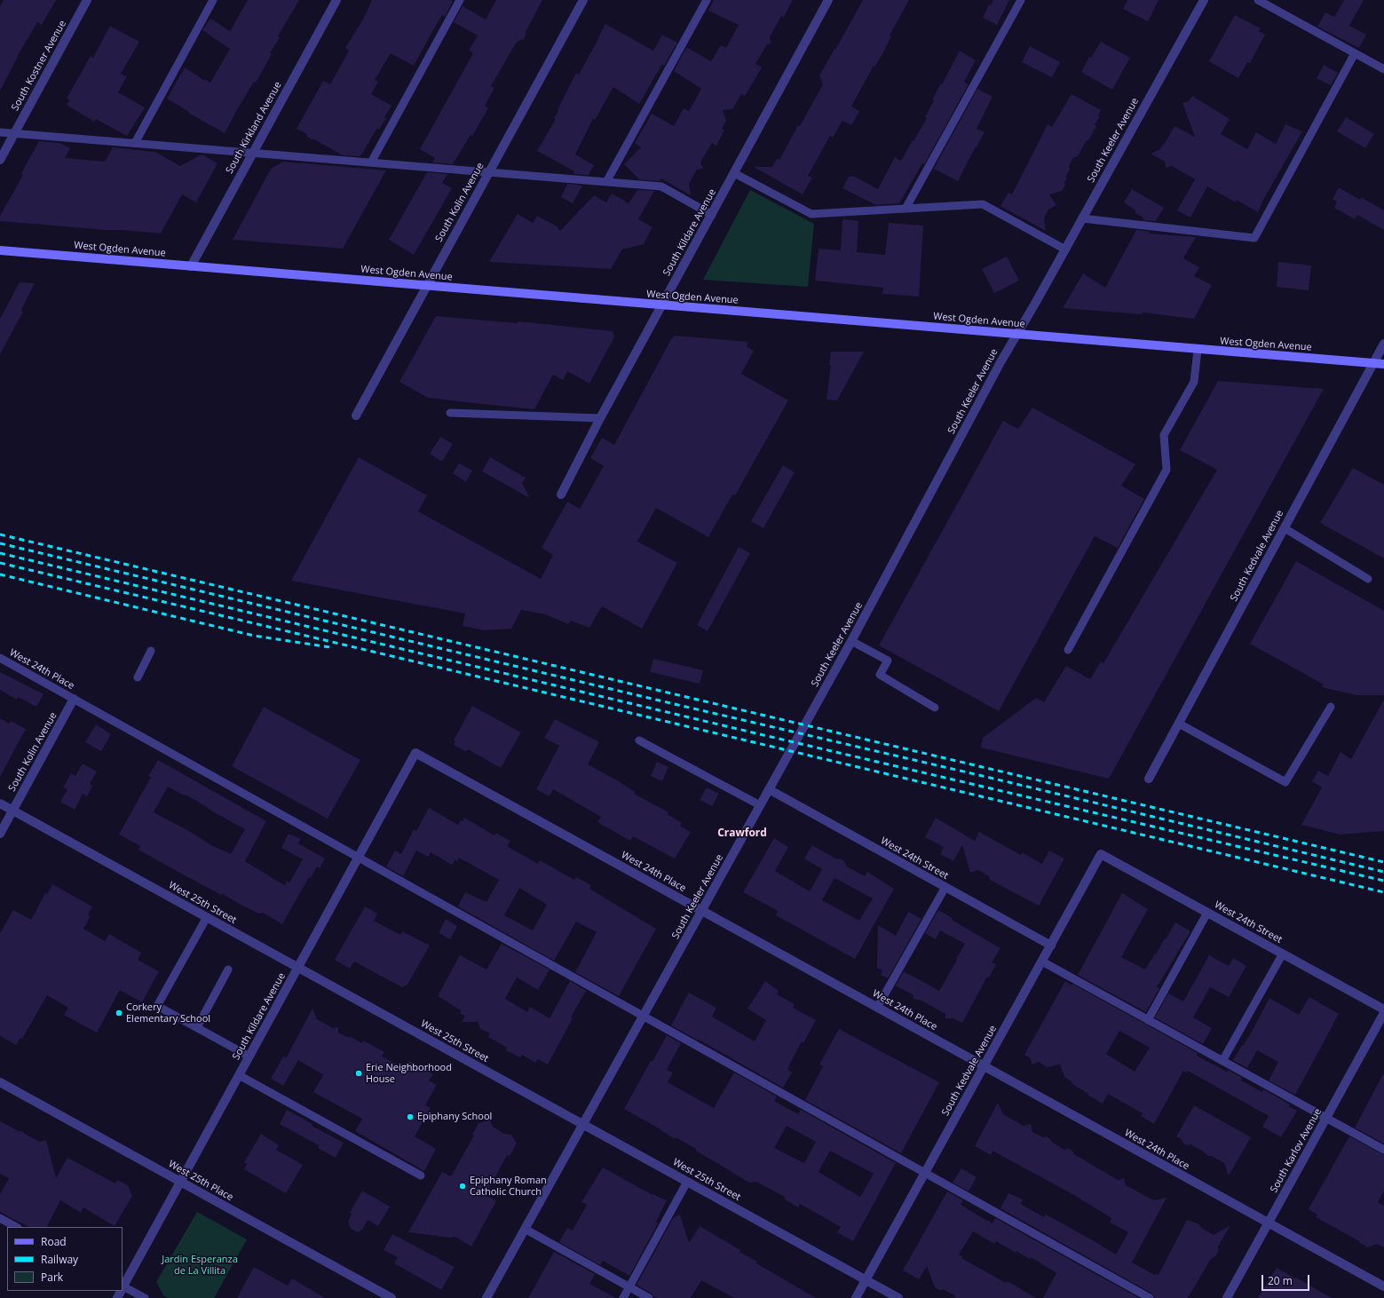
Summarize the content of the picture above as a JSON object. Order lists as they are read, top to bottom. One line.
{"streets":{"main road":["West Ogden Avenue"],"street":["South Kostner Avenue","South Kirkland Avenue","South Keeler Avenue","South Kolin Avenue","South Kildare Avenue","South Kedvale Avenue","West 24th Place","West 24th Street","West 25th Street","South Karlov Avenue","West 25th Place"]},"crossings":[["South Kirkland Avenue","West Ogden Avenue"],["South Keeler Avenue","West Ogden Avenue"],["South Keeler Avenue","West 24th Place"],["South Keeler Avenue","West 24th Street"],["South Keeler Avenue","West 25th Street"],["South Kolin Avenue","West Ogden Avenue"],["South Kolin Avenue","West 24th Place"],["South Kolin Avenue","West 25th Street"],["South Kildare Avenue","West Ogden Avenue"],["South Kildare Avenue","West 24th Place"],["South Kildare Avenue","West 25th Street"],["South Kildare Avenue","West 25th Place"],["West Ogden Avenue","South Kedvale Avenue"],["South Kedvale Avenue","West 24th Place"],["South Kedvale Avenue","West 24th Street"],["South Kedvale Avenue","West 25th Street"],["West 24th Place","South Karlov Avenue"]],"districts":["Crawford"],"parks":["Jardin Esperanza de La Villita"],"places":["Corkery Elementary School","Erie Neighborhood House","Epiphany School","Epiphany Roman Catholic Church"],"legend":["Road","Railway","Park"],"scale_bar":"20 m"}
